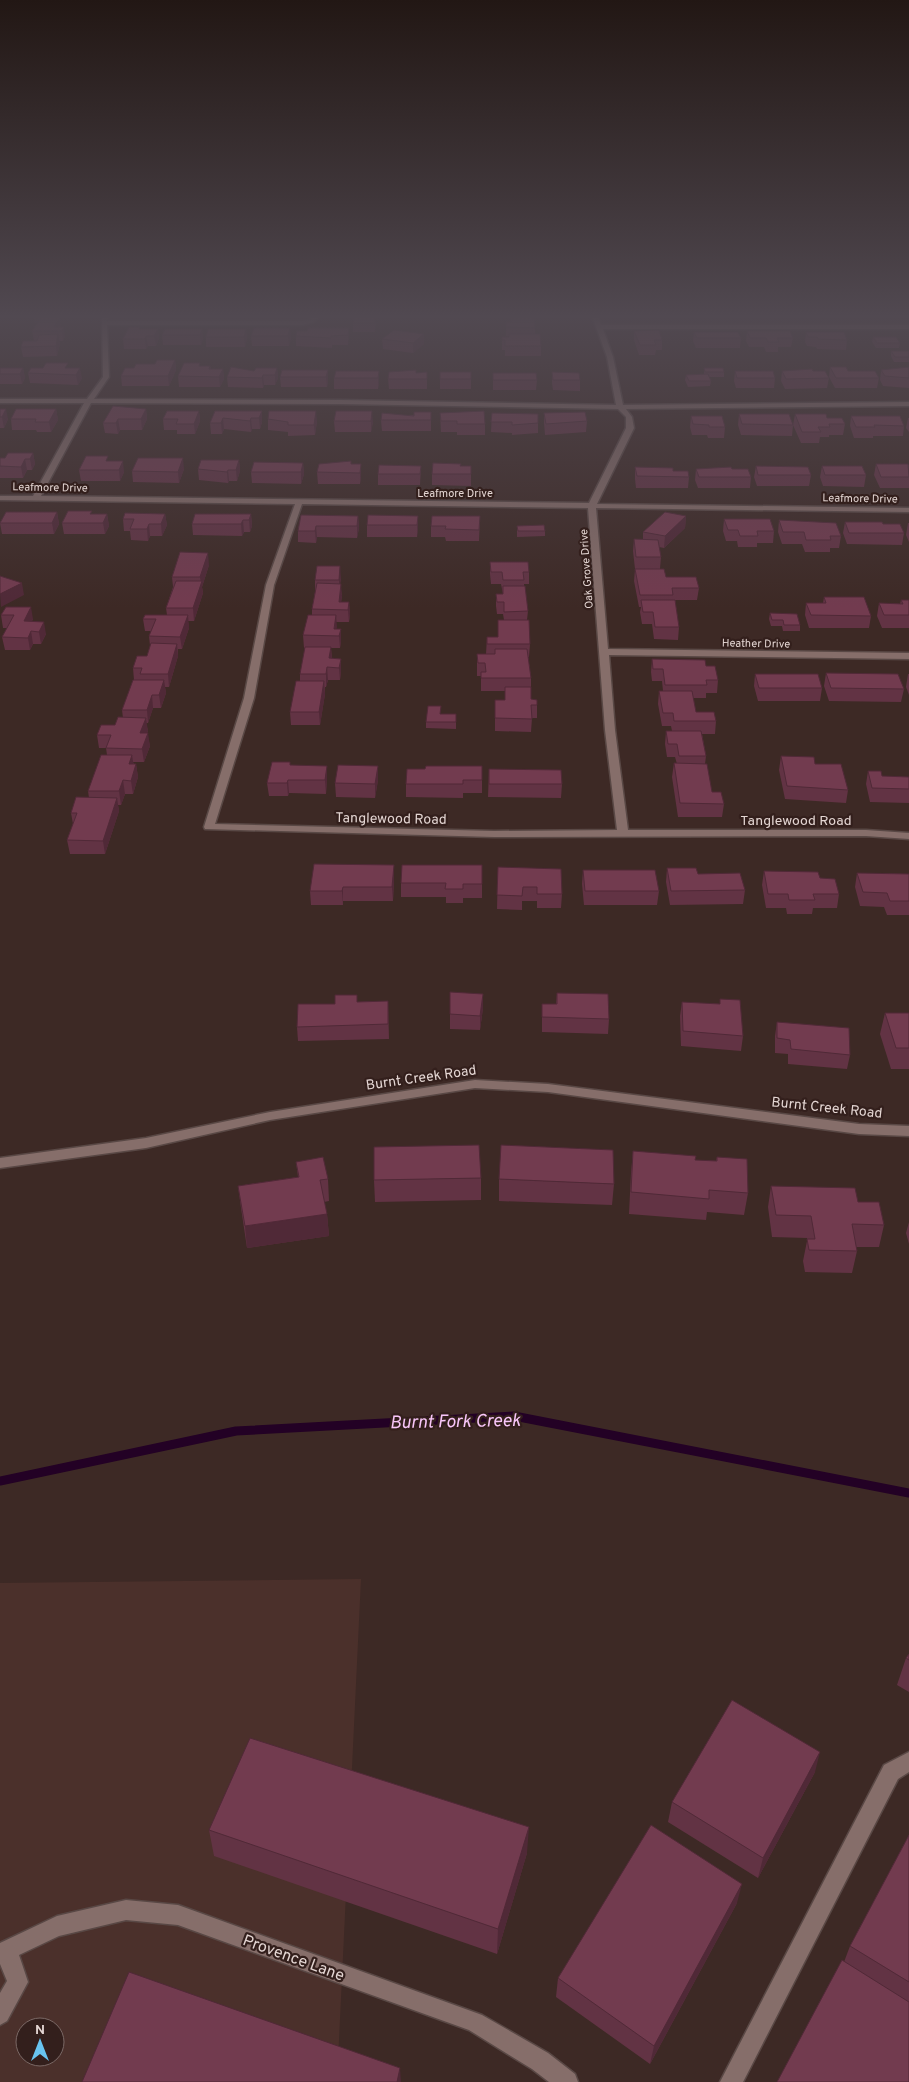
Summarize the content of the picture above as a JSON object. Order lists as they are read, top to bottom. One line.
{"streets":{"street":["Leafmore Drive","Oak Grove Drive","Heather Drive","Tanglewood Road","Burnt Creek Road","Provence Lane"]},"crossings":[["Leafmore Drive","Oak Grove Drive"],["Leafmore Drive","Tanglewood Road"],["Oak Grove Drive","Heather Drive"],["Oak Grove Drive","Tanglewood Road"]],"water":["Burnt Fork Creek"],"north":"top"}
